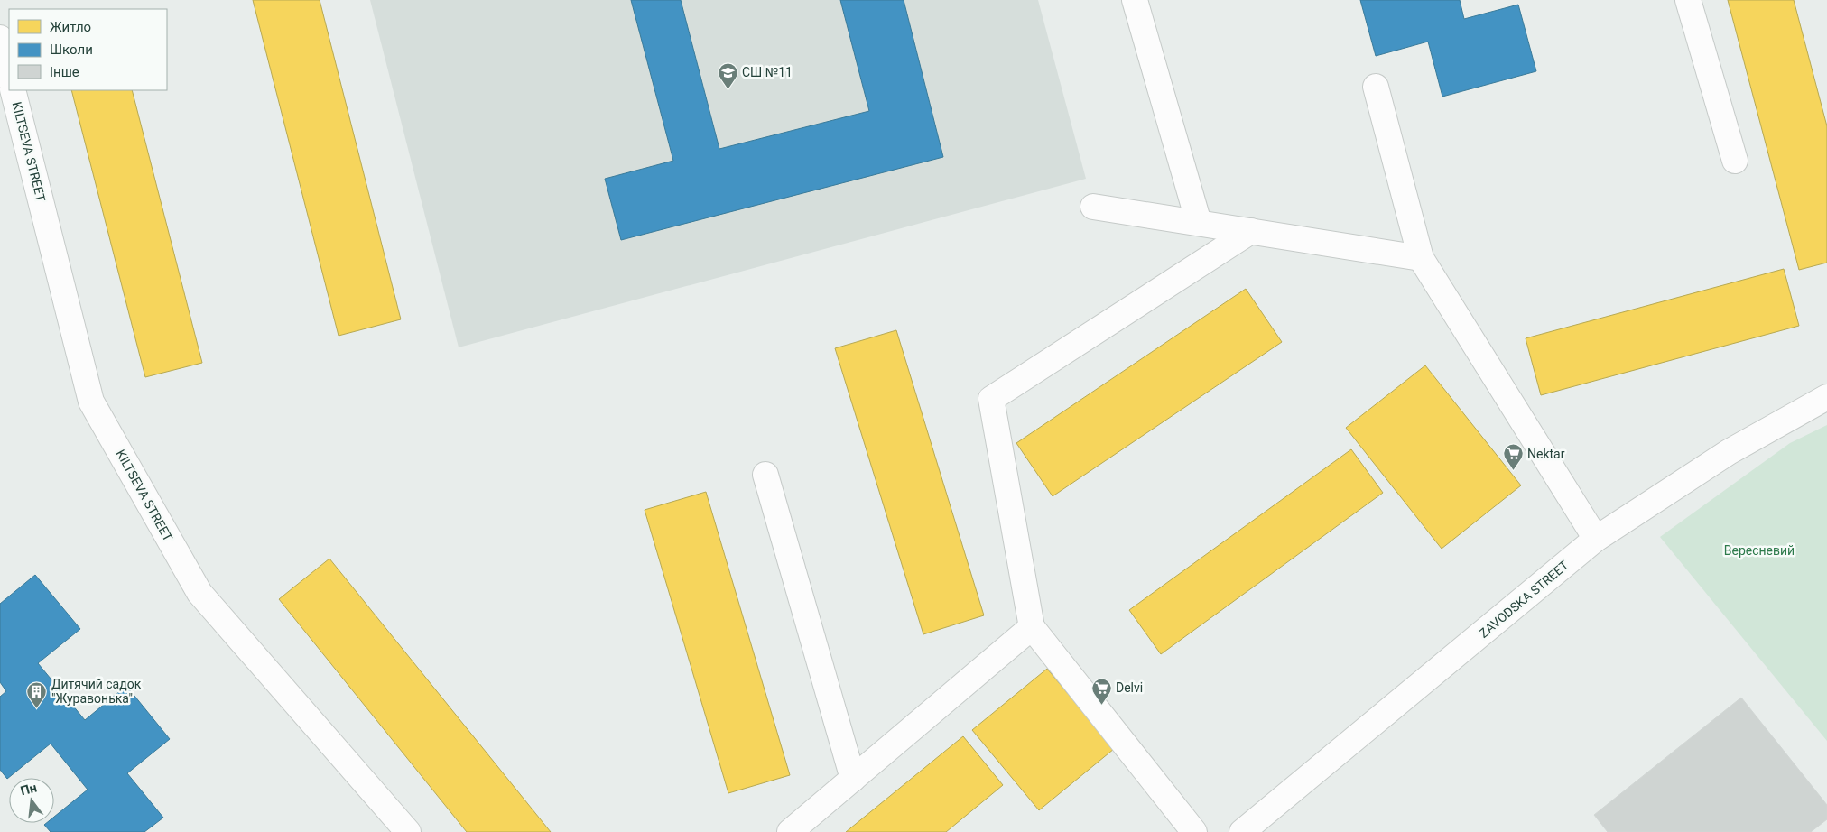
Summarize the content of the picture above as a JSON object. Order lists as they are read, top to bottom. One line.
{"streets":{"street":["KILTSEVA STREET","ZAVODSKA STREET"]},"parks":["Вересневий"],"places":{"school or university":["СШ №11"],"supermarket":["Nektar","Delvi"],"building":["Дитячий садок \"Журавонька\""]},"legend":["Житло","Школи","Інше"],"north":"top"}
